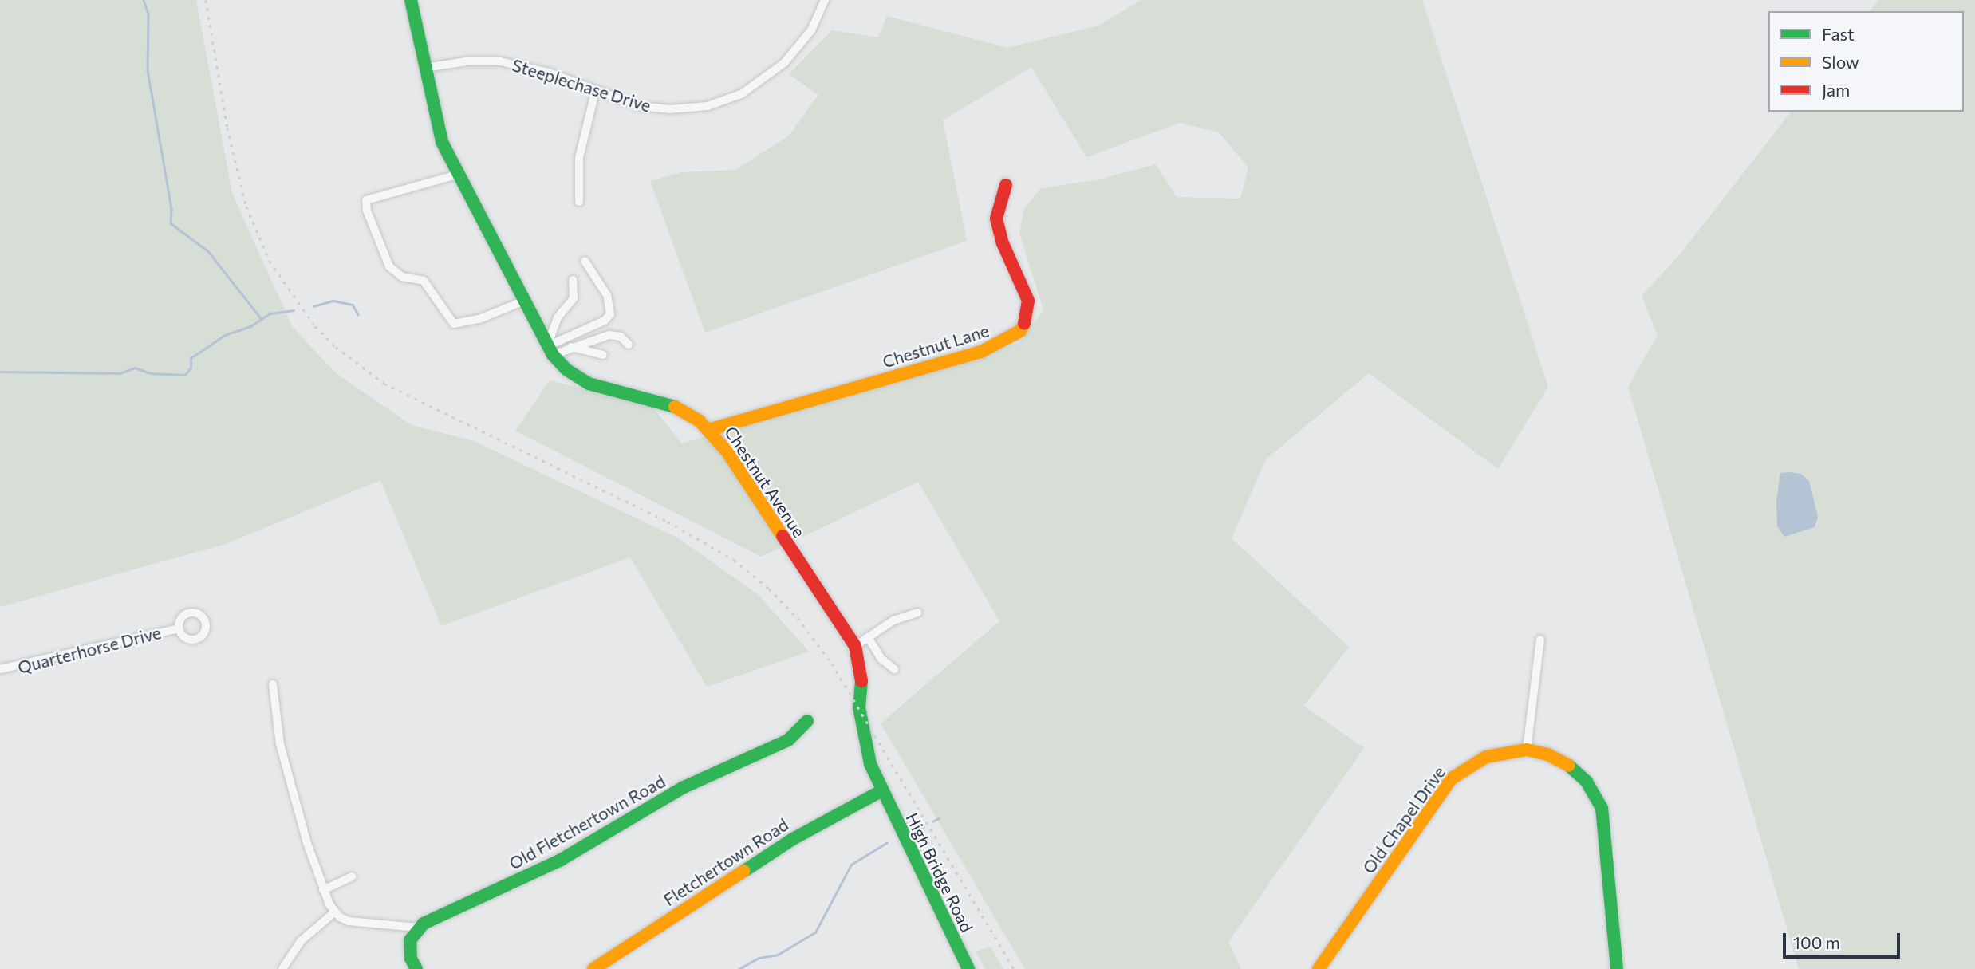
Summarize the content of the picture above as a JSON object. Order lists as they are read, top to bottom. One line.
{"streets":{"street":["Steeplechase Drive","Chestnut Lane","Chestnut Avenue","Quarterhorse Drive","Old Chapel Drive","Old Fletchertown Road","Fletchertown Road","High Bridge Road"]},"crossings":[["Steeplechase Drive","Chestnut Avenue"],["Chestnut Lane","Chestnut Avenue"],["Chestnut Avenue","Fletchertown Road"],["Chestnut Avenue","High Bridge Road"],["Fletchertown Road","High Bridge Road"]],"legend":["Fast","Slow","Jam"],"scale_bar":"100 m"}
